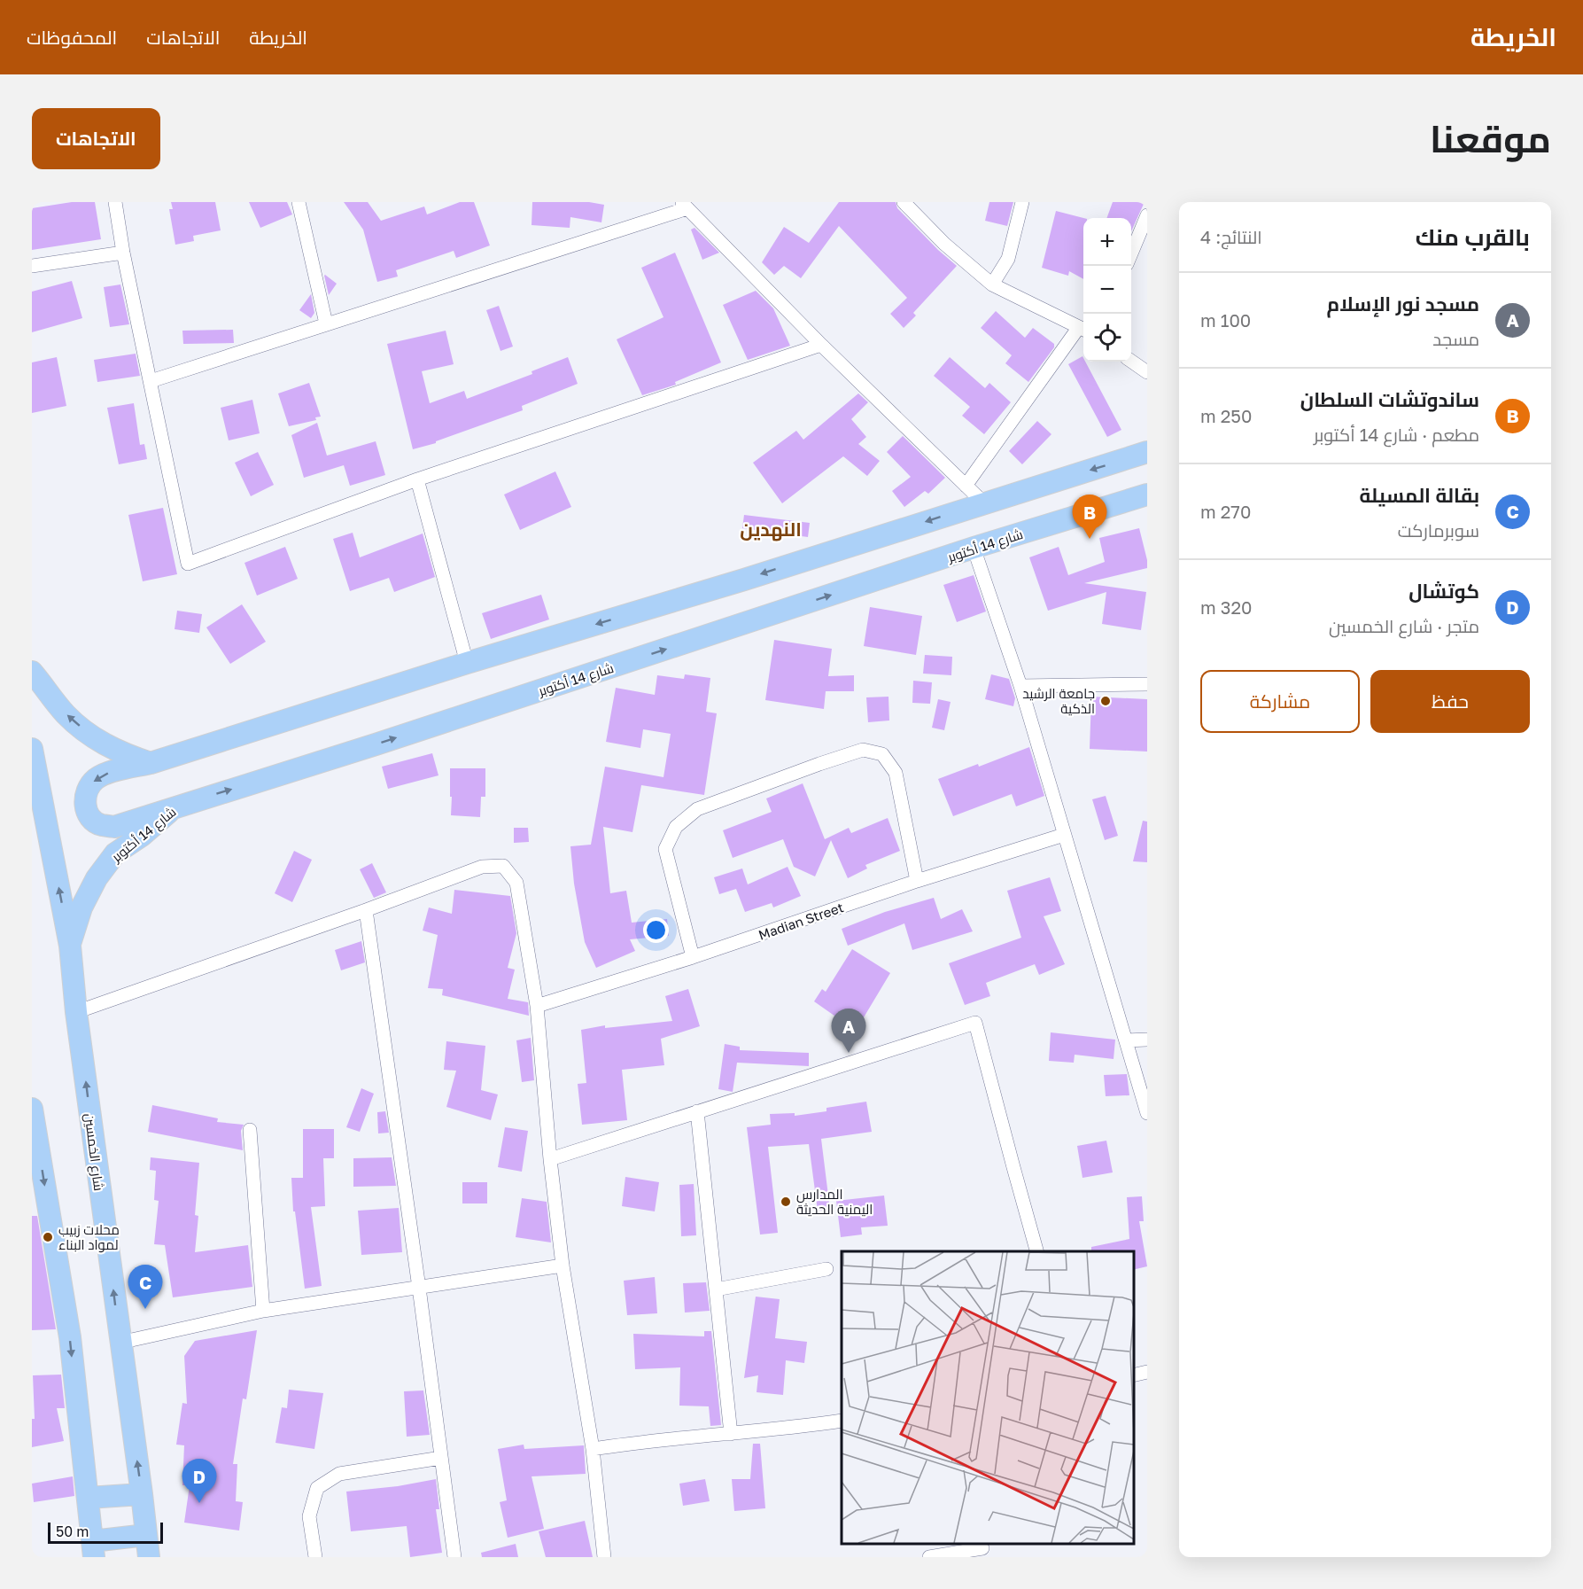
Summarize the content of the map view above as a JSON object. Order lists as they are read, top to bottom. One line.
{"streets":{"main road":["شارع 14 أكتوبر","شارع الخمسين"],"street":["Madian Street"]},"crossings":[["شارع 14 أكتوبر","شارع الخمسين"]],"districts":["النهدين"],"places":["جامعة الرشيد الذكية","المدارس اليمنية الحديثة","محلات زبيب لمواد البناء"],"scale_bar":"50 m","page":{"header":"الخريطة","nav":["الخريطة","الاتجاهات","المحفوظات"],"title":"موقعنا","buttons":["الاتجاهات",["حفظ","مشاركة"]],"heading":["بالقرب منك","النتائج: 4"],"map_buttons":["+","−"],"list":[{"mark":"A","name":"مسجد نور الإسلام","note":"مسجد","value":"100 m"},{"mark":"B","name":"ساندوتشات السلطان","note":"مطعم · شارع 14 أكتوبر","value":"250 m"},{"mark":"C","name":"بقالة المسيلة","note":"سوبرماركت","value":"270 m"},{"mark":"D","name":"كوتشال","note":"متجر · شارع الخمسين","value":"320 m"}],"pins":["B","A","C","D"],"scale":"50 m"}}
